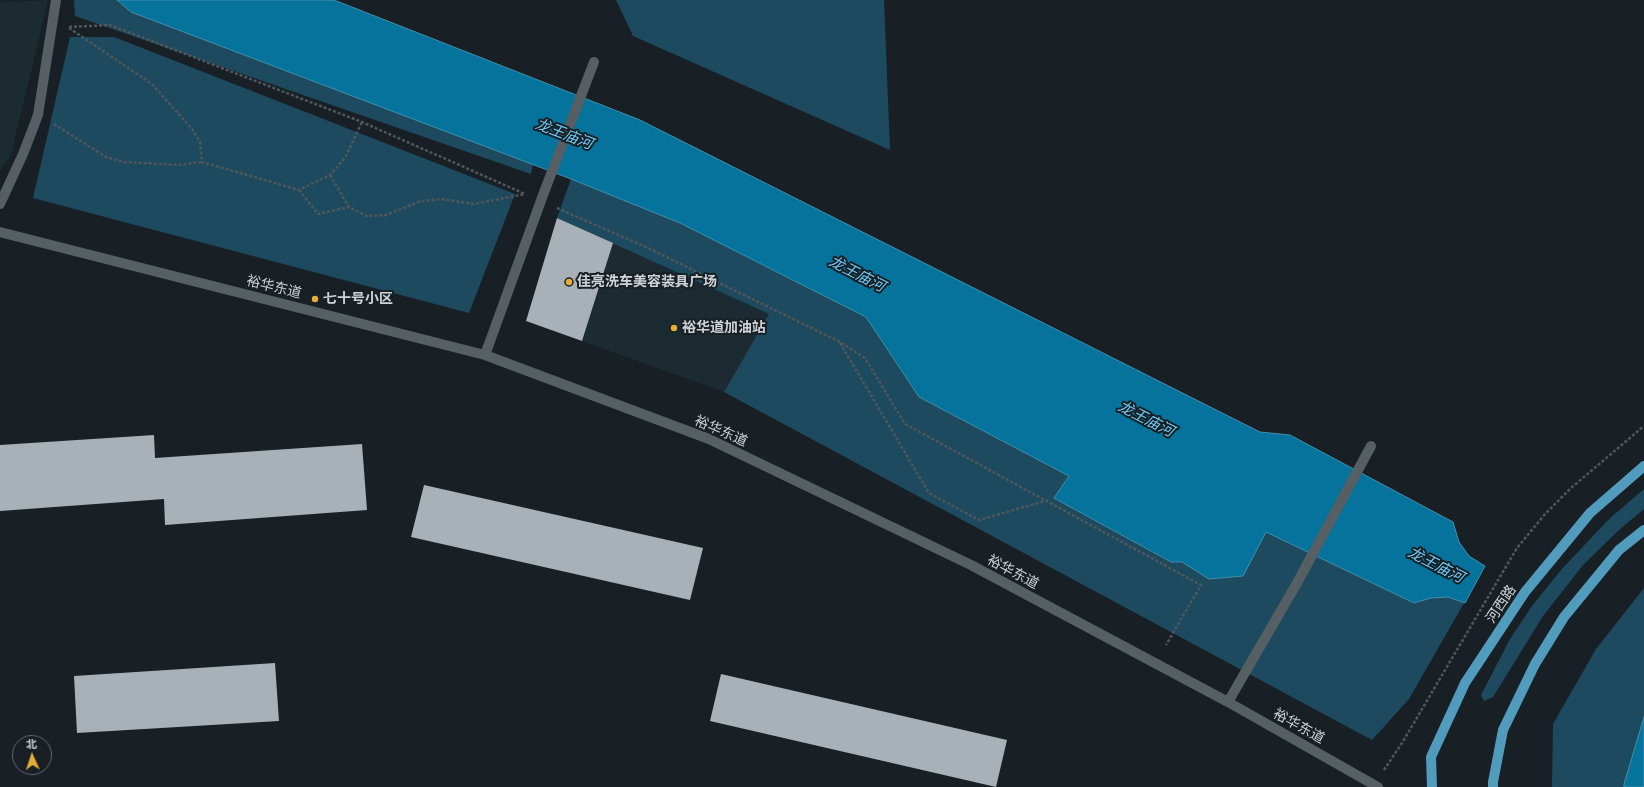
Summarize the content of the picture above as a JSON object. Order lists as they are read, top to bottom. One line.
{"streets":{"main road":["河西路"],"street":["裕华东道"]},"water":["龙王庙河"],"places":["佳亮洗车美容装具广场","七十号小区","裕华道加油站"],"north":"top"}
